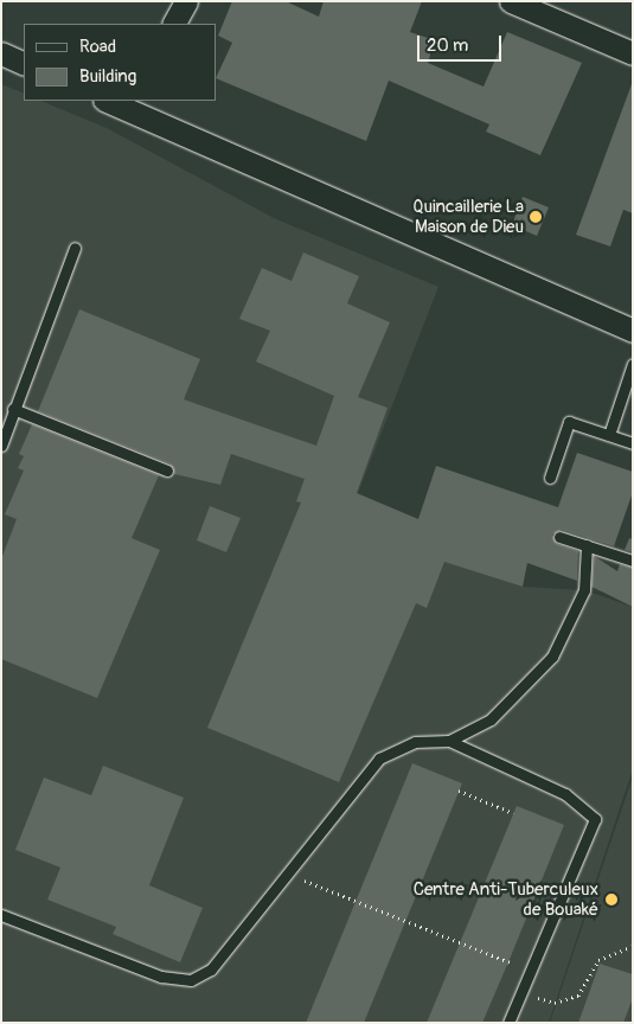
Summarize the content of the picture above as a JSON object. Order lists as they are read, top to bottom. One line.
{"places":["Quincaillerie La Maison de Dieu","Centre Anti-Tuberculeux de Bouaké"],"legend":["Road","Building"],"scale_bar":"20 m"}
